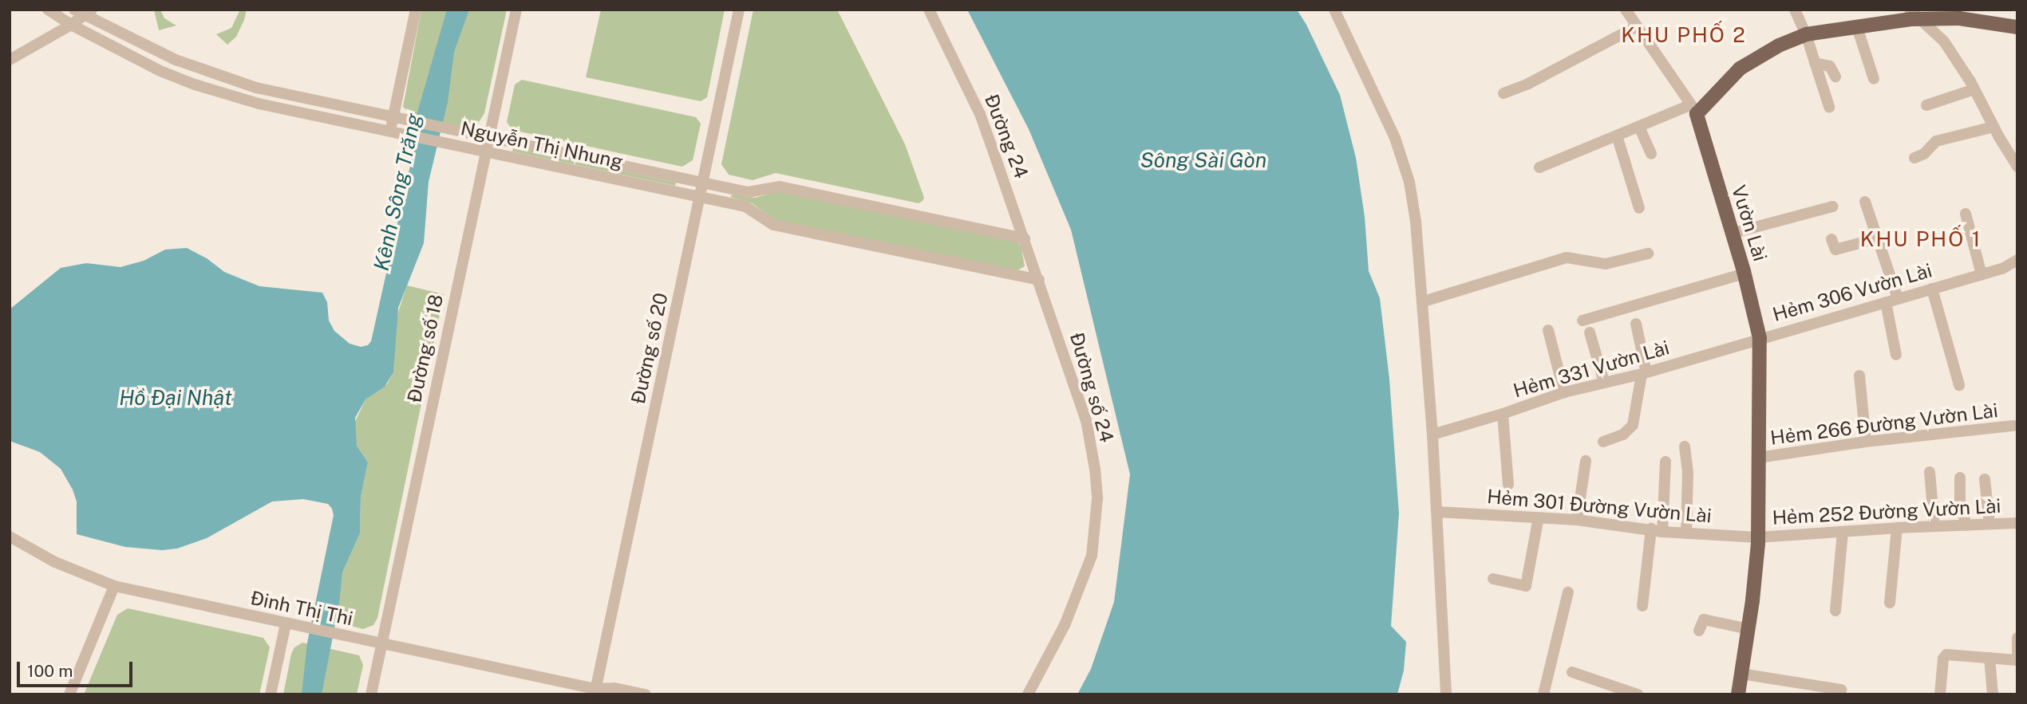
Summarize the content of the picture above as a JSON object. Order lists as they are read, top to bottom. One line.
{"streets":{"main road":["Vườn Lài"],"street":["Đường 24","Nguyễn Thị Nhung","Hẻm 306 Vườn Lài","Đường số 18","Đường số 20","Hẻm 331 Vườn Lài","Đường số 24","Hẻm 266 Đường Vườn Lài","Hẻm 301 Đường Vườn Lài","Hẻm 252 Đường Vườn Lài","Đinh Thị Thi"]},"crossings":[["Đường 24","Nguyễn Thị Nhung"],["Đường 24","Đường số 24"],["Nguyễn Thị Nhung","Đường số 18"],["Nguyễn Thị Nhung","Đường số 20"],["Nguyễn Thị Nhung","Đường số 24"],["Vườn Lài","Hẻm 306 Vườn Lài"],["Vườn Lài","Hẻm 331 Vườn Lài"],["Vườn Lài","Hẻm 266 Đường Vườn Lài"],["Vườn Lài","Hẻm 301 Đường Vườn Lài"],["Vườn Lài","Hẻm 252 Đường Vườn Lài"],["Hẻm 306 Vườn Lài","Hẻm 331 Vườn Lài"],["Đường số 18","Đinh Thị Thi"],["Đường số 20","Đinh Thị Thi"],["Hẻm 301 Đường Vườn Lài","Hẻm 252 Đường Vườn Lài"]],"districts":["KHU PHỐ 2","KHU PHỐ 1"],"water":["Sông Sài Gòn","Kênh Sông Trăng","Hồ Đại Nhật"],"scale_bar":"100 m"}
